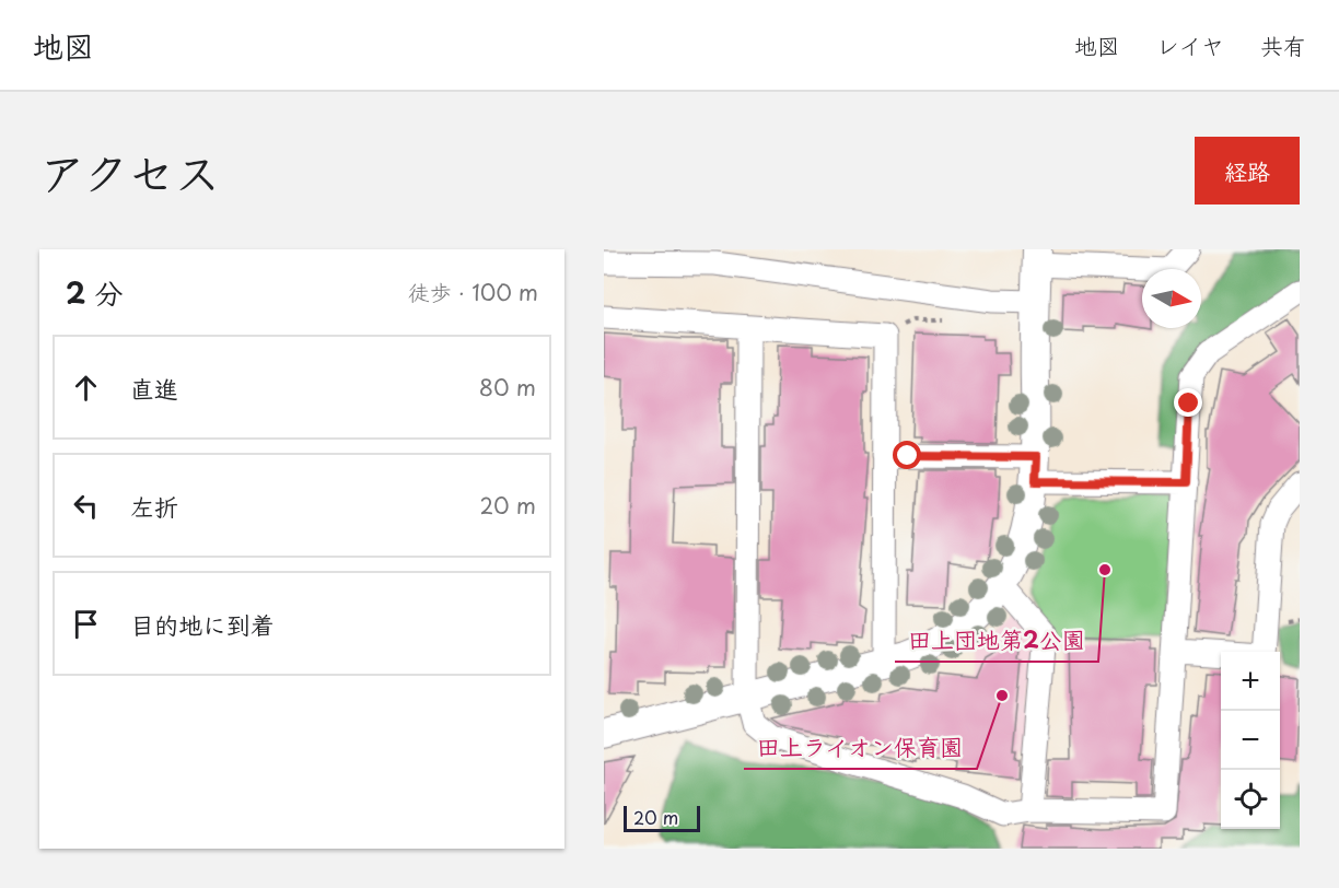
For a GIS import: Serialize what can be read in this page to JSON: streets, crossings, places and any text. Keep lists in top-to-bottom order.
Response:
{
  "places": ["田上団地第2公園", "田上ライオン保育園"],
  "scale_bar": "20 m",
  "north": "right",
  "page": {
    "header": "地図",
    "nav": ["地図", "レイヤ", "共有"],
    "title": "アクセス",
    "buttons": "経路",
    "heading": ["2 分", "徒歩 · 100 m"],
    "list": [
      ["直進", "80 m"],
      ["左折", "20 m"],
      "目的地に到着"
    ],
    "map_buttons": ["+", "−"],
    "scale": "20 m"
  }
}
